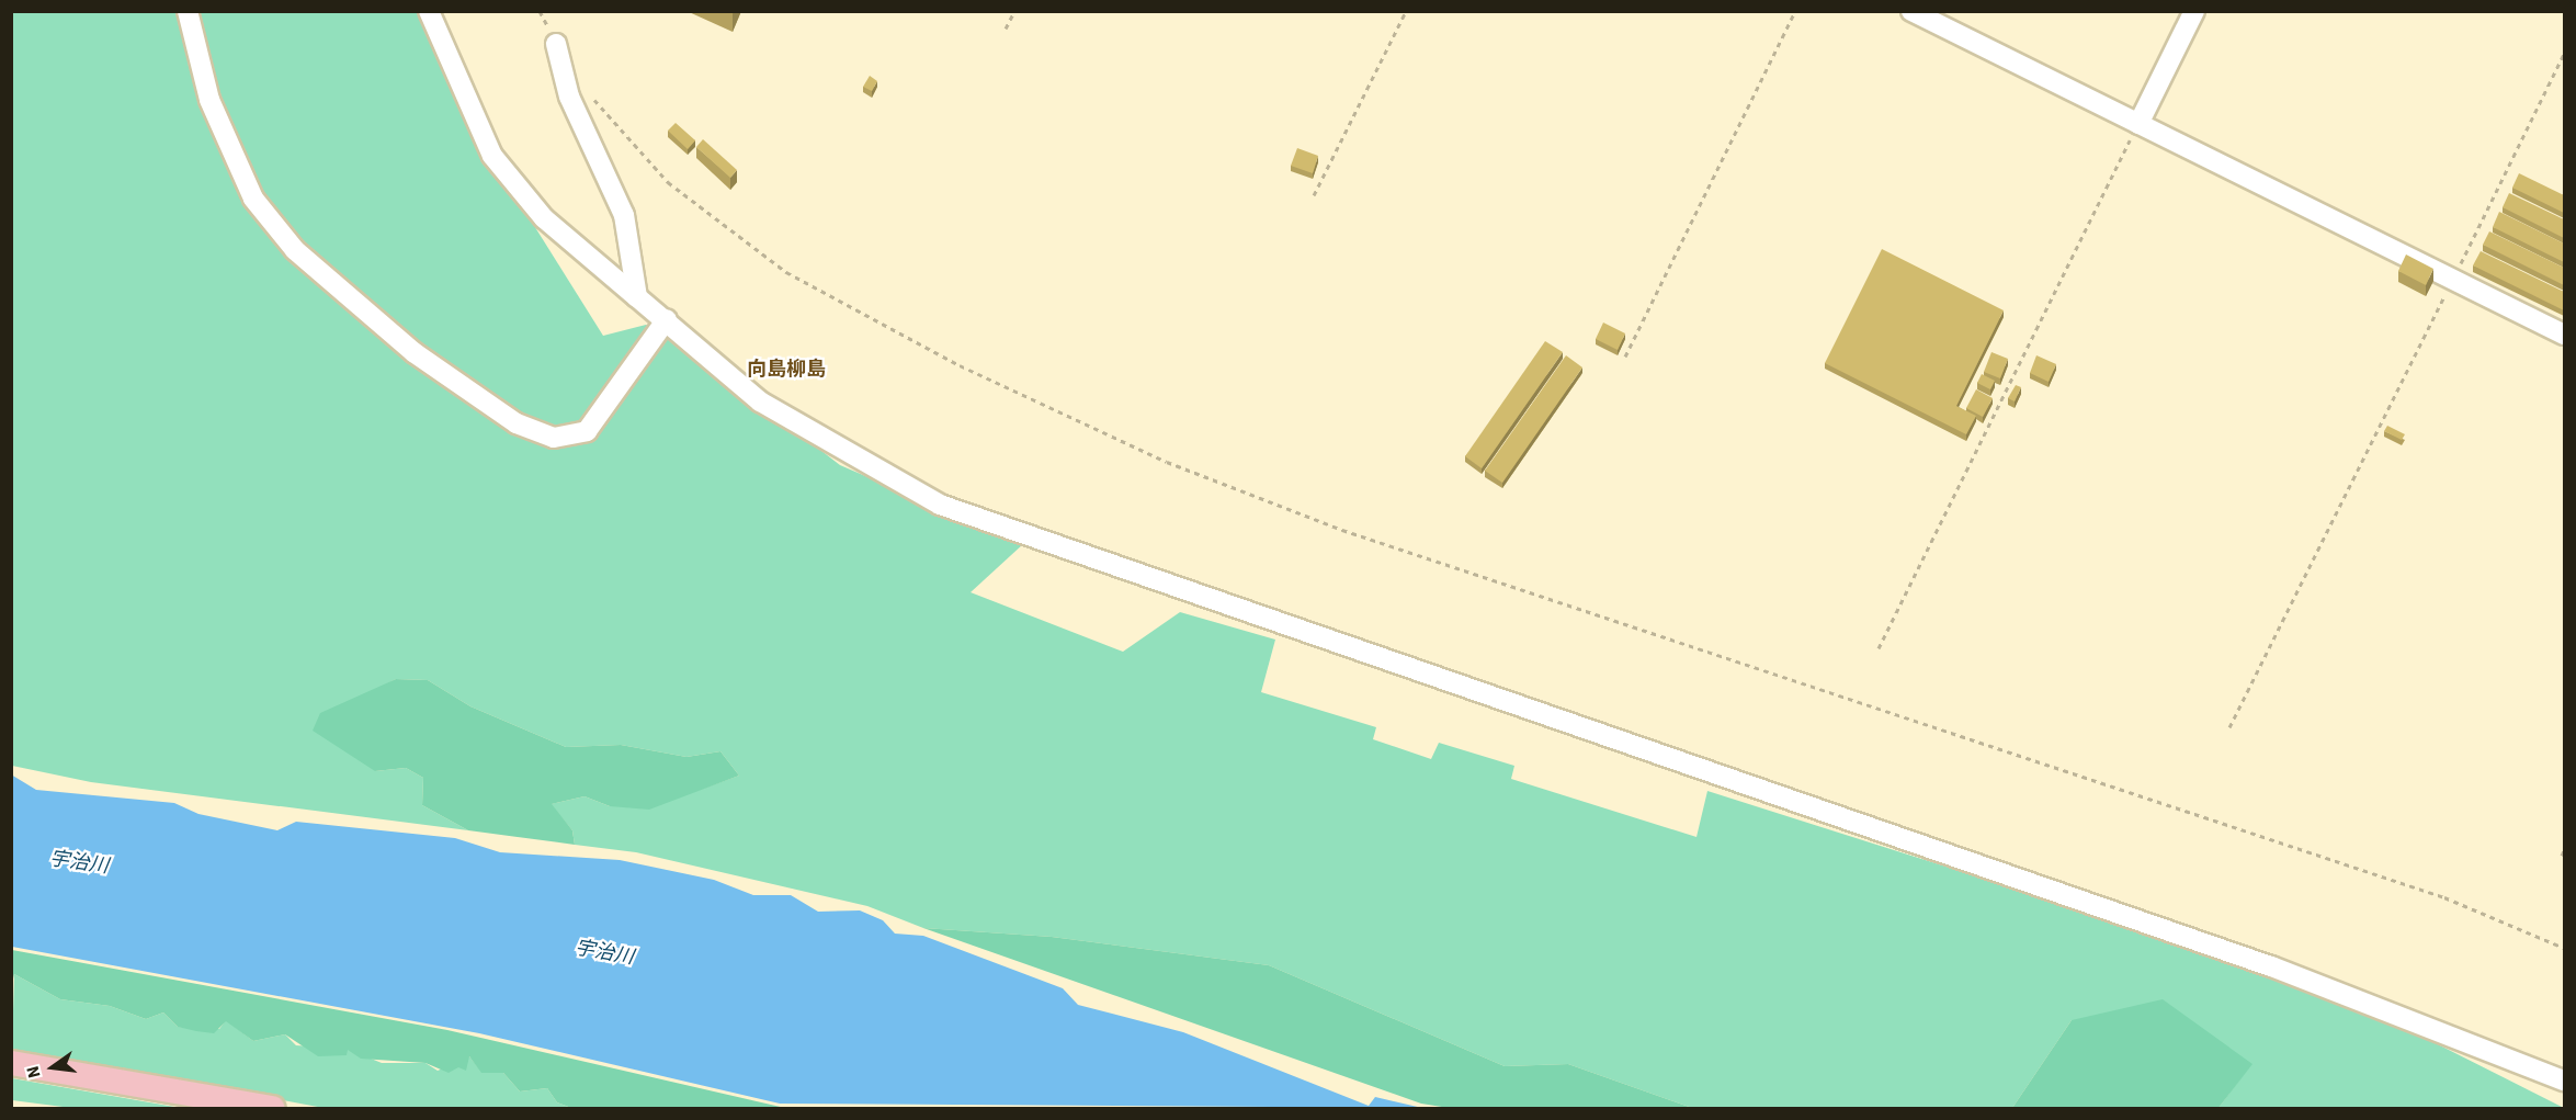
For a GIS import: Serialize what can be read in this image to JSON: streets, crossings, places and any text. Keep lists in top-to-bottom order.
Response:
{
  "districts": ["向島柳島"],
  "water": ["宇治川"],
  "north": "left"
}
